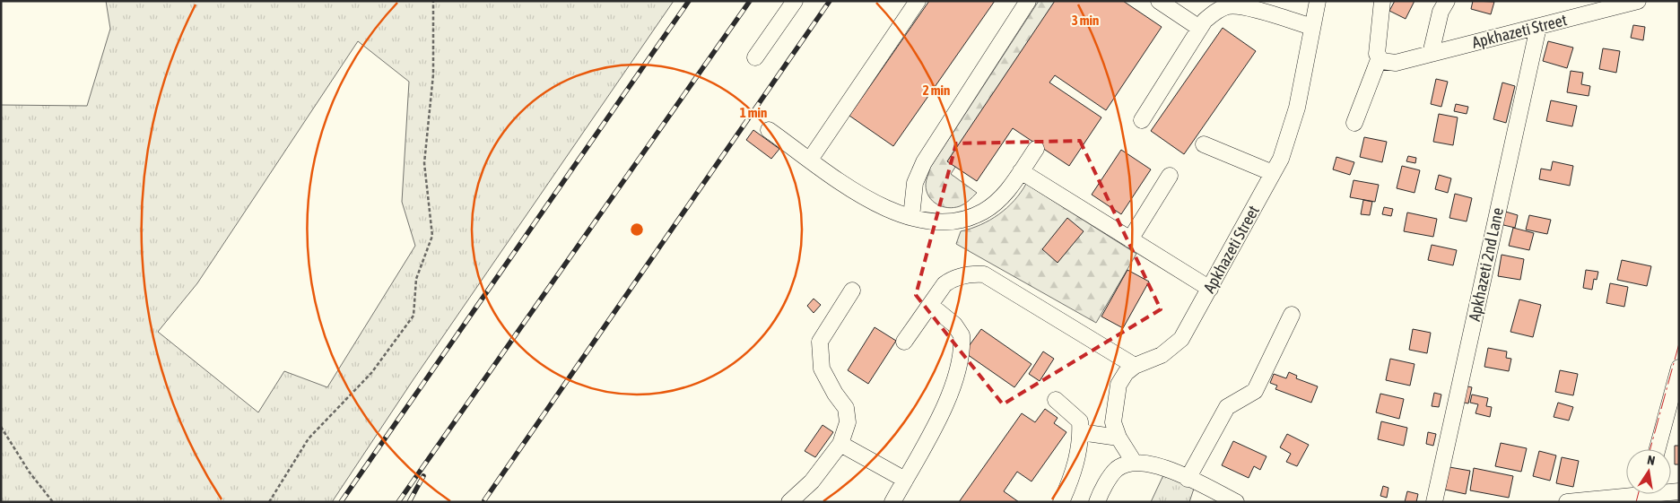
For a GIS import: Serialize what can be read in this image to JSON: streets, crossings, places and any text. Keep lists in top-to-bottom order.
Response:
{
  "streets": {
    "street": ["Apkhazeti Street", "Apkhazeti 2nd Lane"]
  },
  "crossings": [
    ["Apkhazeti Street", "Apkhazeti 2nd Lane"]
  ],
  "north": "top",
  "rings": ["3 min", "2 min", "1 min"]
}
